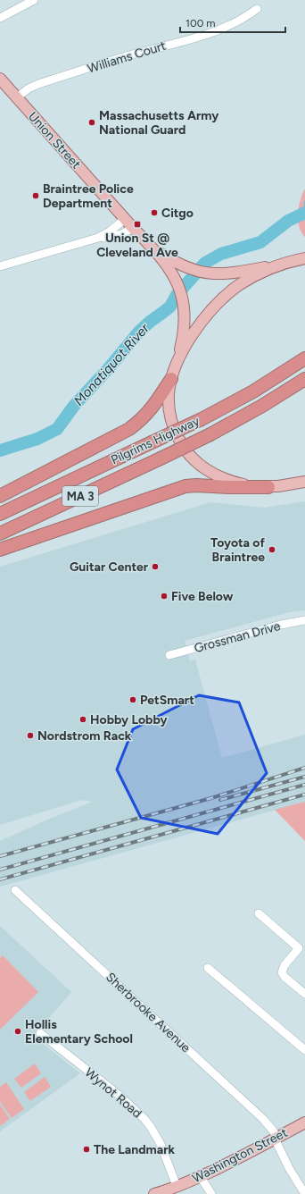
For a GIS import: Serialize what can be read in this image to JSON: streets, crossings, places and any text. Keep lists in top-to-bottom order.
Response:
{
  "streets": {
    "highway": ["Pilgrims Highway", "MA 3"],
    "main road": ["Union Street", "Washington Street"],
    "street": [
      "Williams Court",
      "Grossman Drive",
      "Sherbrooke Avenue",
      "Wynot Road"
    ]
  },
  "crossings": [
    ["Williams Court", "Union Street"],
    ["Sherbrooke Avenue", "Washington Street"],
    ["Wynot Road", "Washington Street"]
  ],
  "water": ["Monatiquot River"],
  "places": {
    "other": [
      "Massachusetts Army National Guard",
      "Braintree Police Department",
      "Citgo",
      "Toyota of Braintree",
      "Guitar Center",
      "Five Below",
      "PetSmart",
      "Hobby Lobby",
      "Nordstrom Rack",
      "Hollis Elementary School",
      "The Landmark"
    ],
    "transit": ["Union St @ Cleveland Ave"]
  },
  "scale_bar": "100 m"
}
